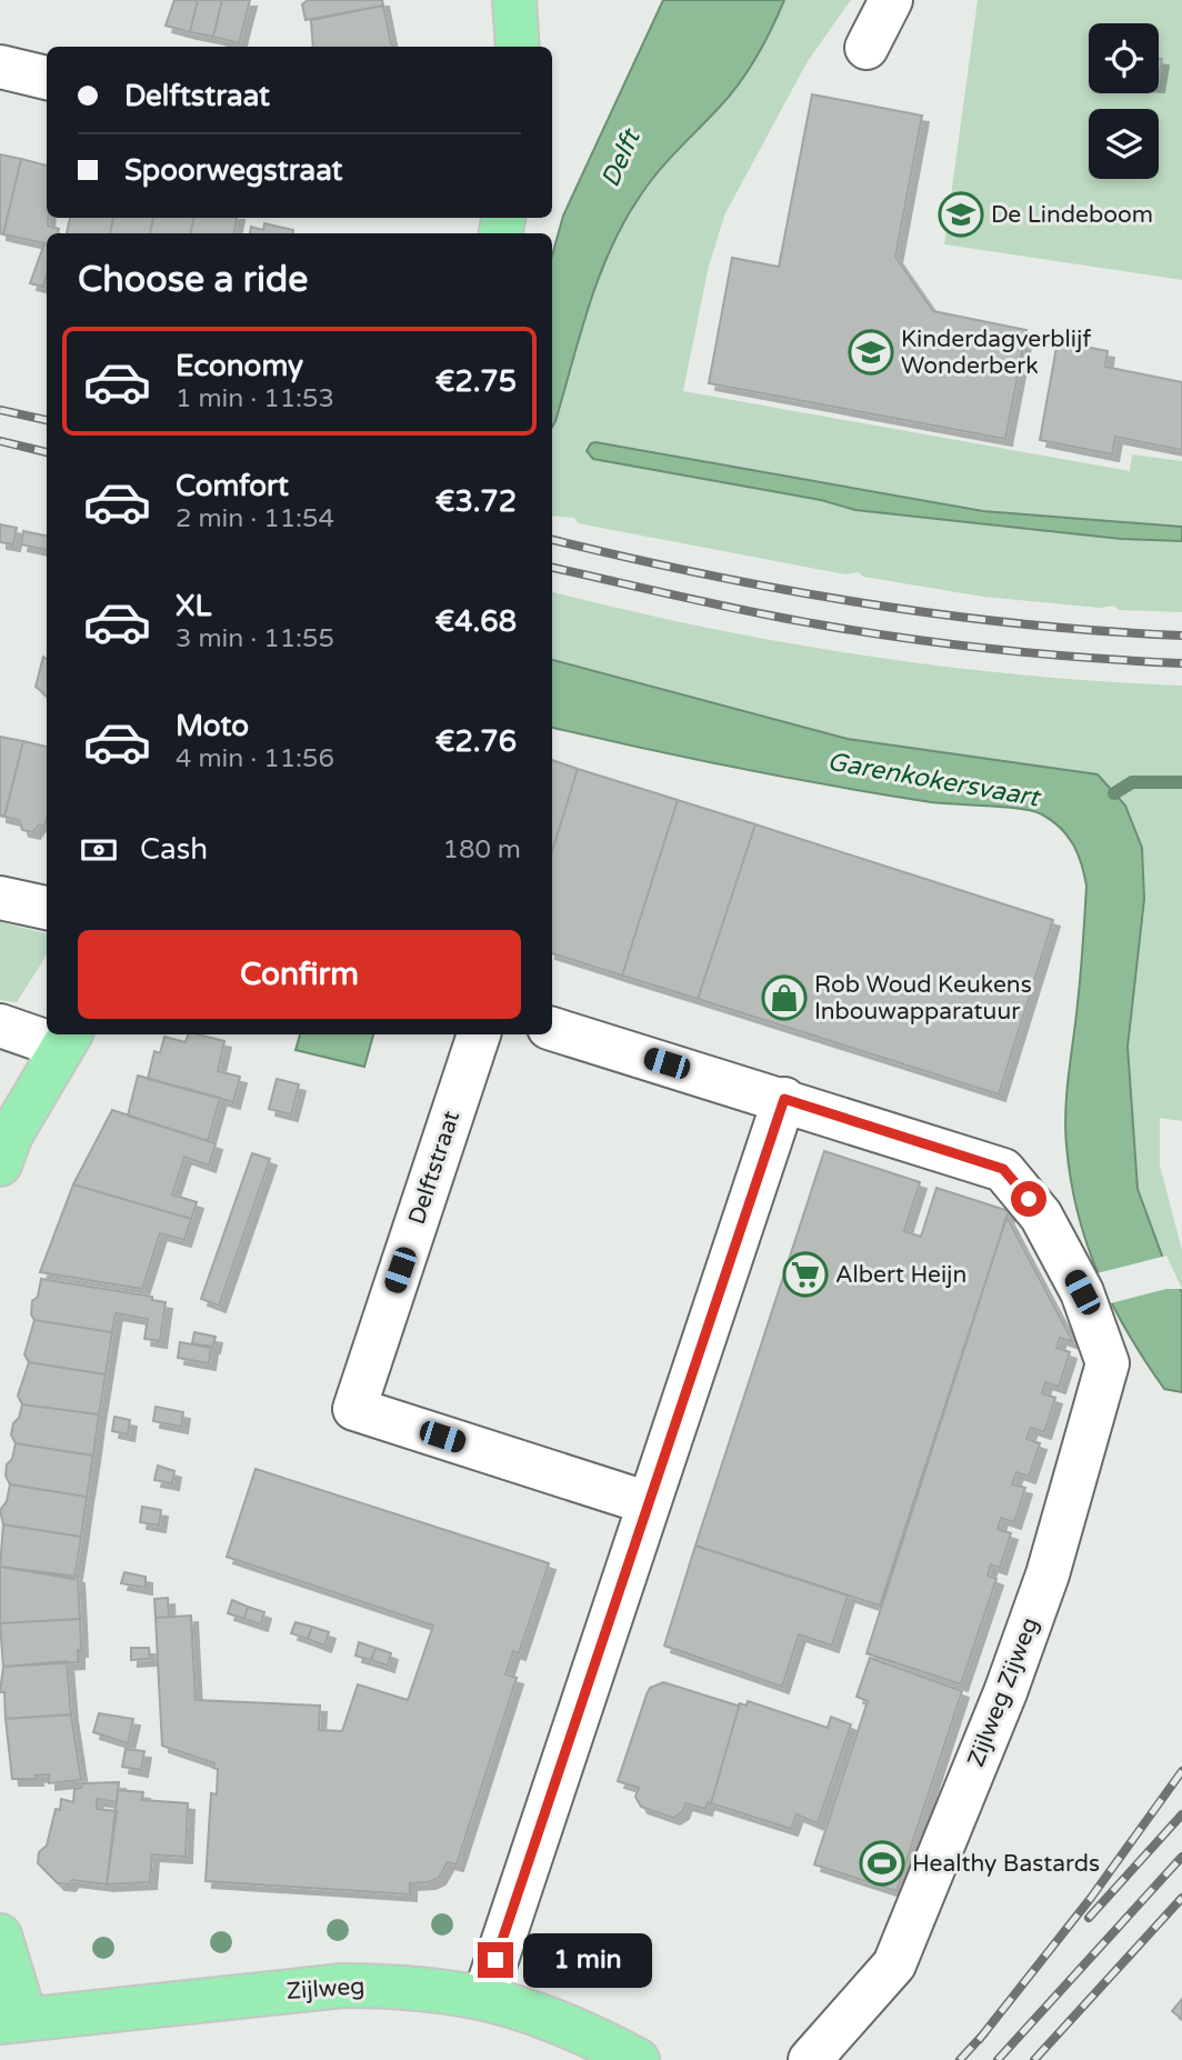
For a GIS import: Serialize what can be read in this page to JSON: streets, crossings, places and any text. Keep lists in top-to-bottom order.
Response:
{
  "streets": {
    "main road": ["Zijlweg"],
    "street": ["Delftstraat", "Zijlweg Zijweg"]
  },
  "water": ["Delft", "Garenkokersvaart"],
  "places": {
    "school or university": ["De Lindeboom", "Kinderdagverblijf Wonderberk"],
    "shop": ["Rob Woud Keukens Inbouwapparatuur"],
    "supermarket": ["Albert Heijn"],
    "sports": ["Healthy Bastards"]
  },
  "page": {
    "banner": ["Delftstraat", "Spoorwegstraat"],
    "heading": "Choose a ride",
    "list": [
      {
        "name": "Economy",
        "note": "1 min · 11:53",
        "value": "€2.75"
      },
      {
        "name": "Comfort",
        "note": "2 min · 11:54",
        "value": "€3.72"
      },
      {
        "name": "XL",
        "note": "3 min · 11:55",
        "value": "€4.68"
      },
      {
        "name": "Moto",
        "note": "4 min · 11:56",
        "value": "€2.76"
      }
    ],
    "pay": ["Cash", "180 m"],
    "buttons": "Confirm",
    "bubble": "1 min"
  }
}
